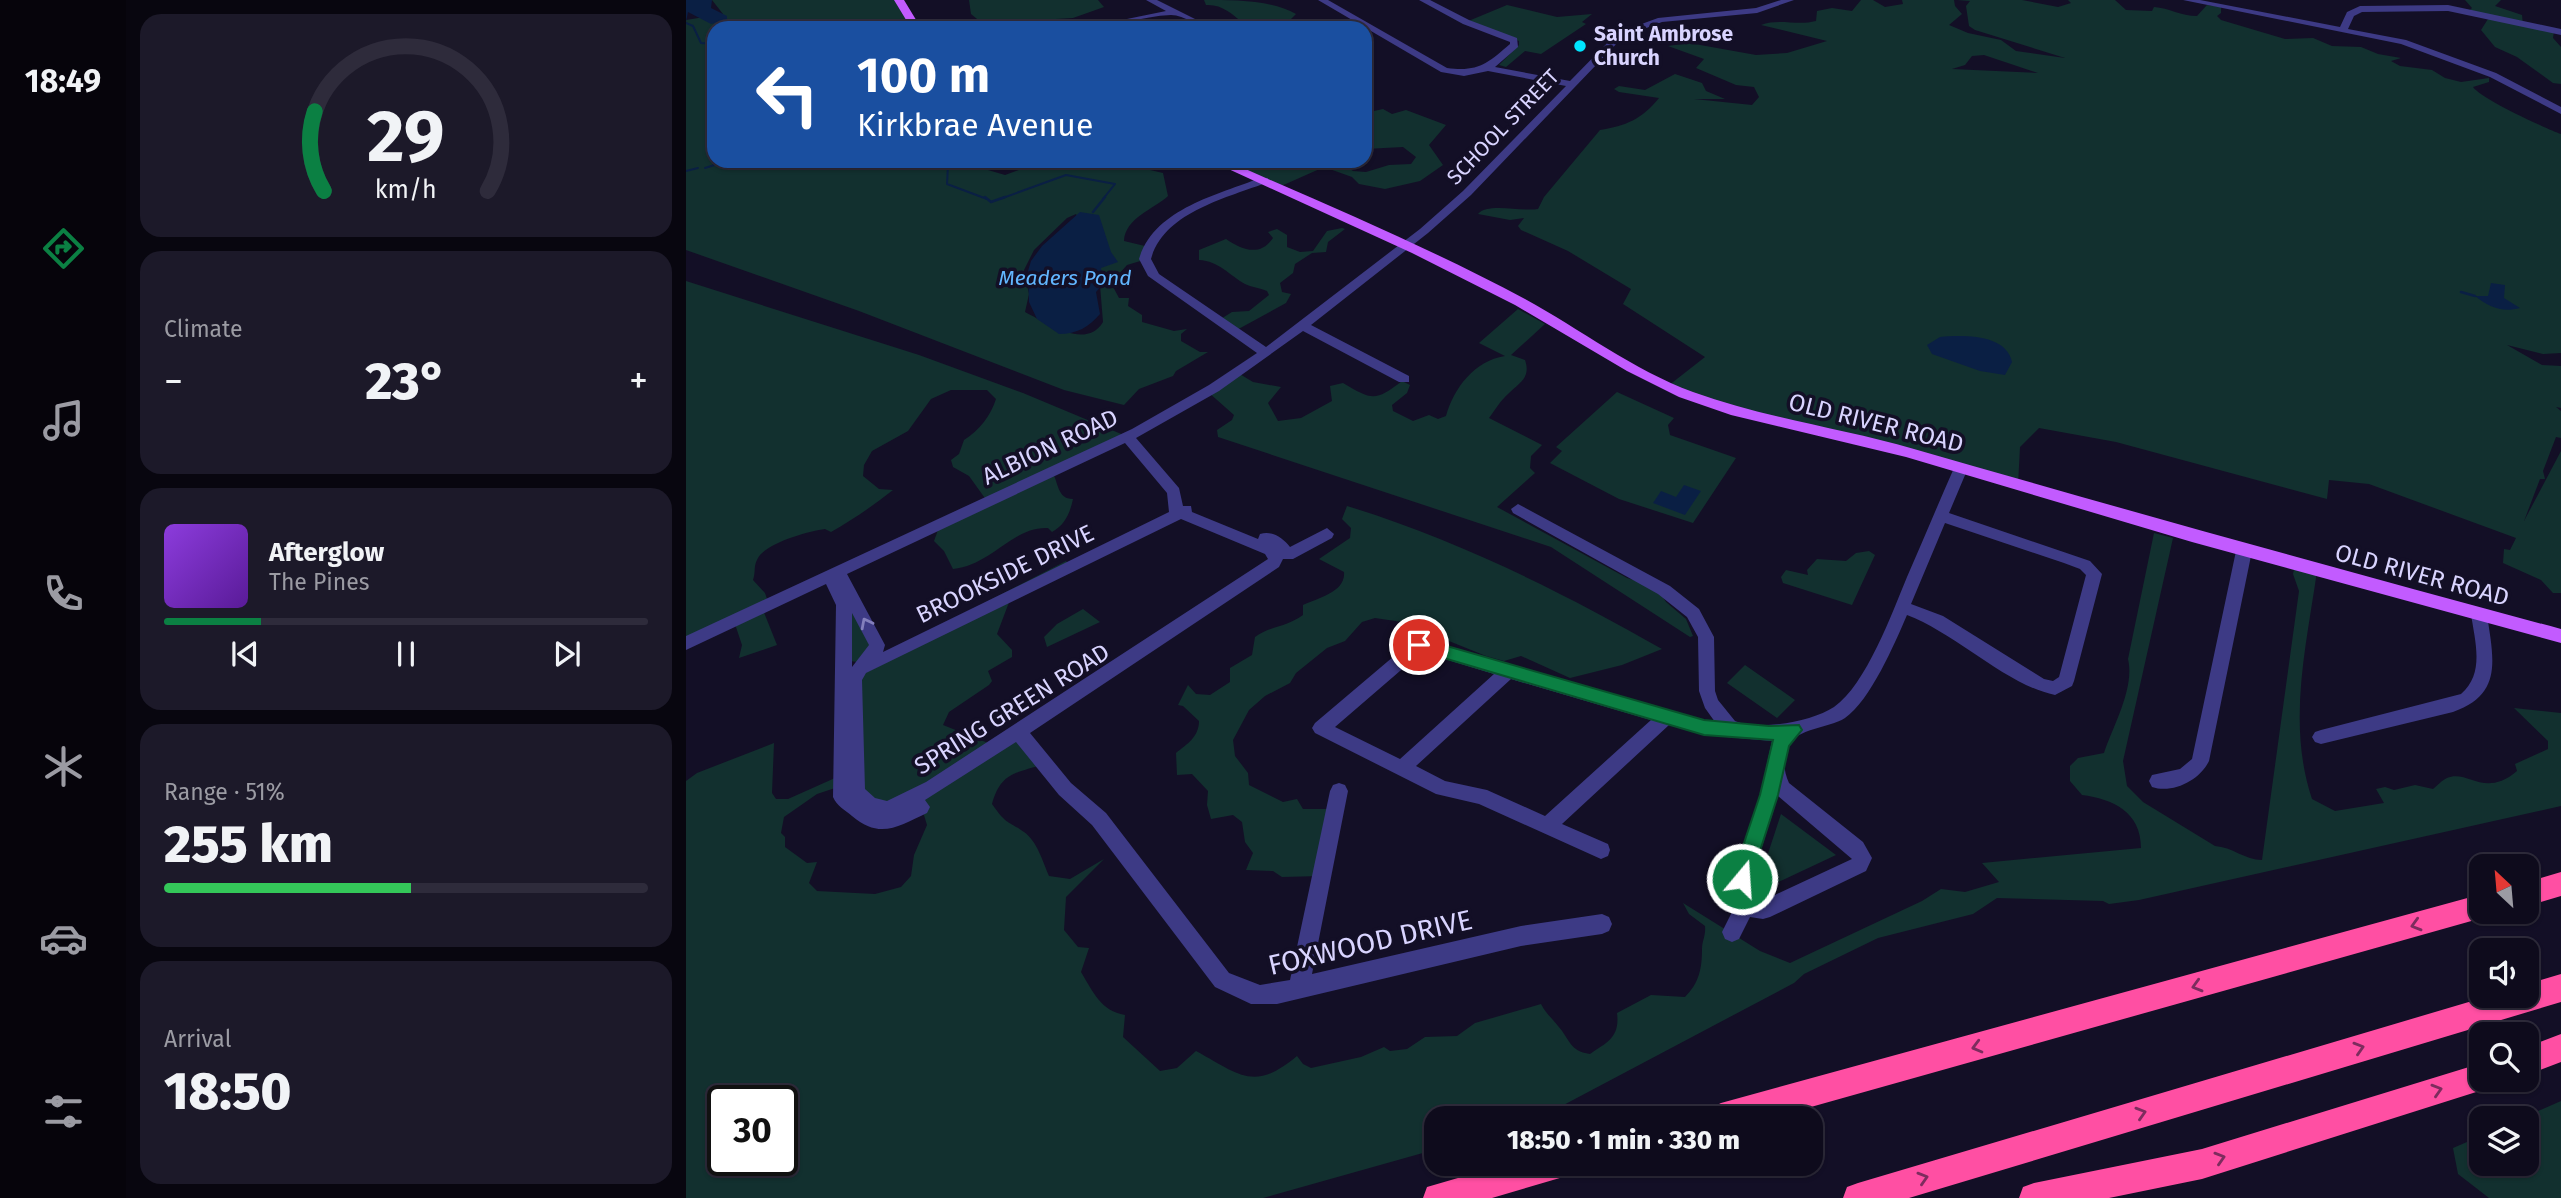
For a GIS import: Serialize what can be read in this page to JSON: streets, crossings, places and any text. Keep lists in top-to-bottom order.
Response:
{
  "streets": {
    "main road": ["OLD RIVER ROAD"],
    "street": [
      "SCHOOL STREET",
      "ALBION ROAD",
      "BROOKSIDE DRIVE",
      "SPRING GREEN ROAD",
      "FOXWOOD DRIVE"
    ]
  },
  "crossings": [
    ["SCHOOL STREET", "OLD RIVER ROAD"],
    ["SCHOOL STREET", "ALBION ROAD"],
    ["OLD RIVER ROAD", "ALBION ROAD"],
    ["BROOKSIDE DRIVE", "SPRING GREEN ROAD"],
    ["SPRING GREEN ROAD", "FOXWOOD DRIVE"]
  ],
  "water": ["Meaders Pond"],
  "places": ["Saint Ambrose Church"],
  "north": "top left",
  "page": {
    "tabs": "18:49",
    "turn": ["100 m", "Kirkbrae Avenue"],
    "tile": [
      "Climate",
      ["Range · 51%", "255 km"],
      ["Arrival", "18:50"]
    ],
    "heat": ["−", "23°", "+"],
    "song": ["Afterglow", "The Pines"],
    "limit": "30",
    "trip": "18:50 · 1 min · 330 m",
    "gauge": ["29", "km/h"]
  }
}
